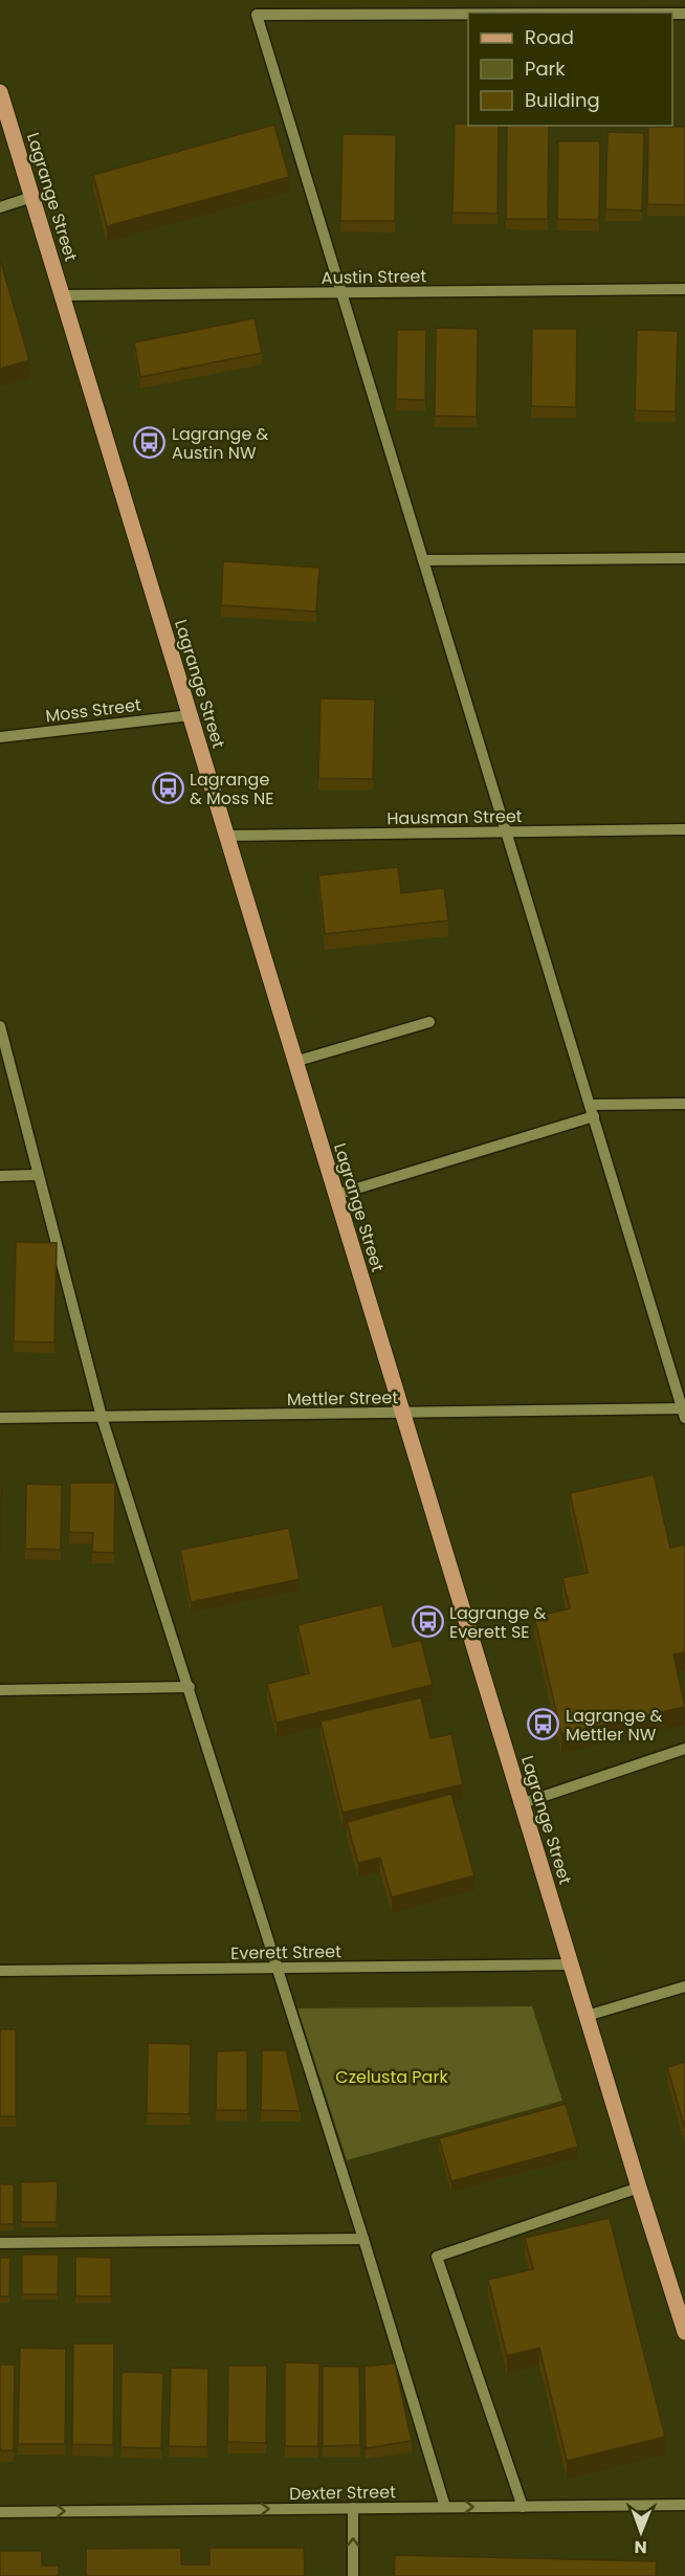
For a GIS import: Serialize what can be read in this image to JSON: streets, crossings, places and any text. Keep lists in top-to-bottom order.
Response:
{
  "streets": {
    "main road": ["Lagrange Street"],
    "street": [
      "Austin Street",
      "Moss Street",
      "Hausman Street",
      "Mettler Street",
      "Everett Street",
      "Dexter Street"
    ]
  },
  "crossings": [
    ["Lagrange Street", "Austin Street"],
    ["Lagrange Street", "Moss Street"],
    ["Lagrange Street", "Hausman Street"],
    ["Lagrange Street", "Mettler Street"],
    ["Lagrange Street", "Everett Street"]
  ],
  "one_way": ["Dexter Street"],
  "parks": ["Czelusta Park"],
  "places": {
    "bus stop": [
      "Lagrange & Austin NW",
      "Lagrange & Moss NE",
      "Lagrange & Everett SE",
      "Lagrange & Mettler NW"
    ]
  },
  "legend": ["Road", "Park", "Building"],
  "north": "bottom"
}
